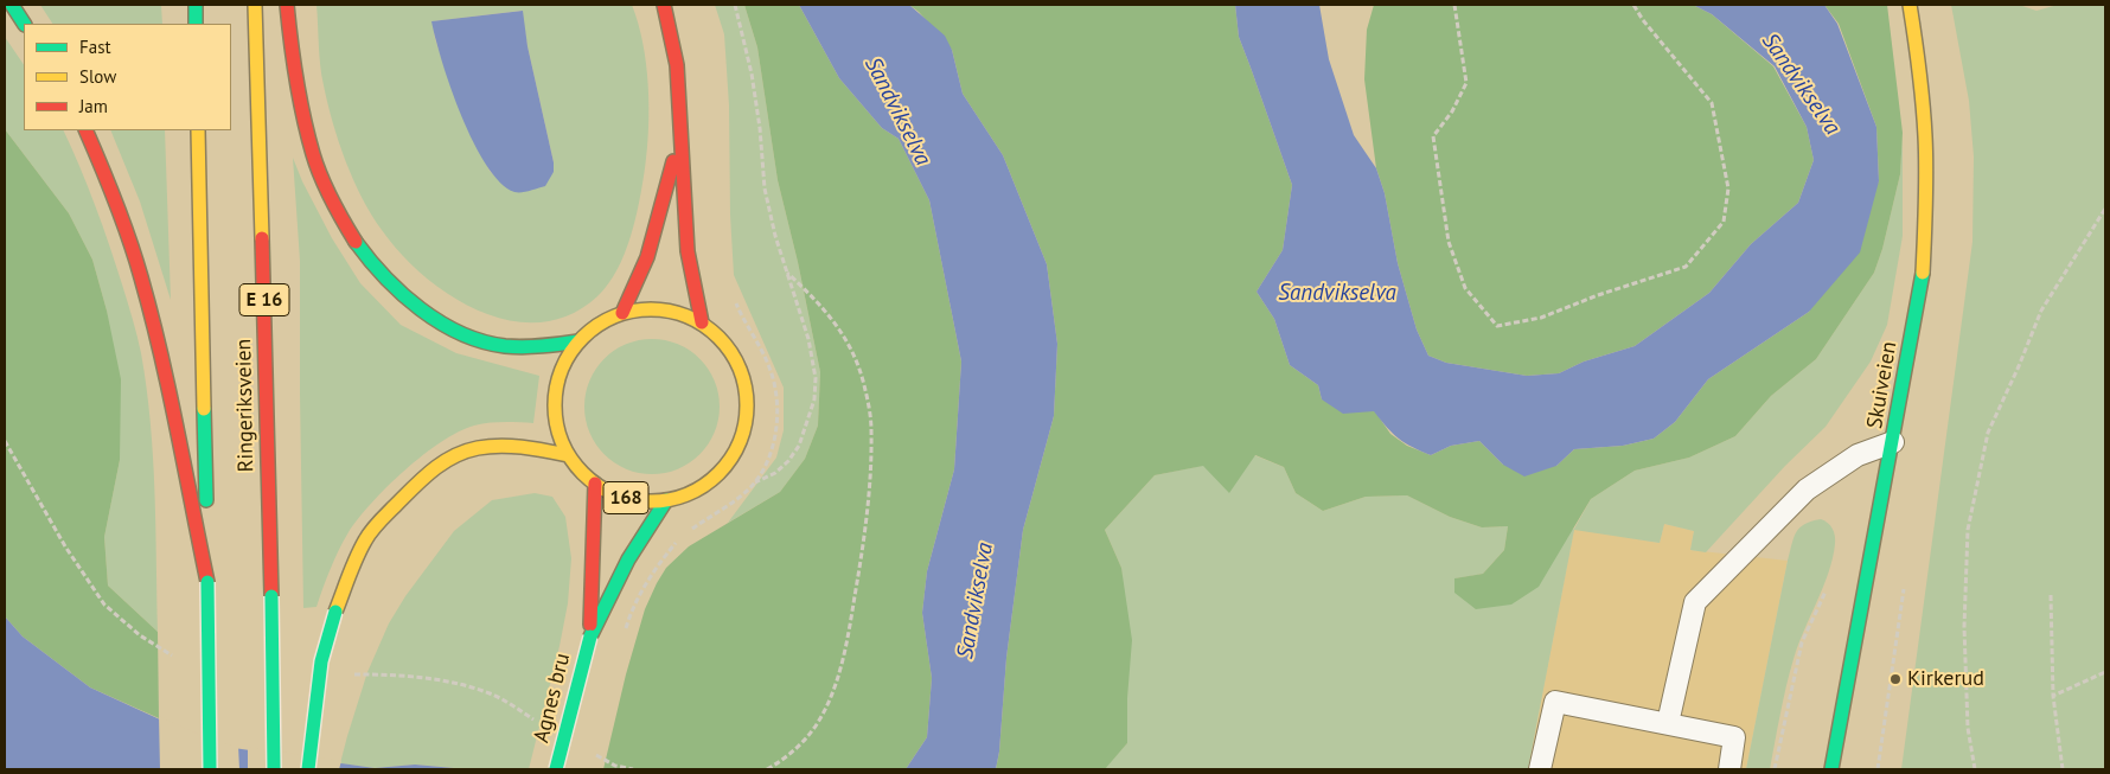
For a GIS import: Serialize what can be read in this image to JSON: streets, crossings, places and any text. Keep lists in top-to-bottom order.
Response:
{
  "streets": {
    "main road": [
      "E 16",
      "Skuiveien",
      "Ringeriksveien",
      "168",
      "Agnes bru"
    ]
  },
  "crossings": [
    ["168", "Agnes bru"]
  ],
  "water": ["Sandvikselva"],
  "places": ["Kirkerud"],
  "legend": ["Fast", "Slow", "Jam"]
}
